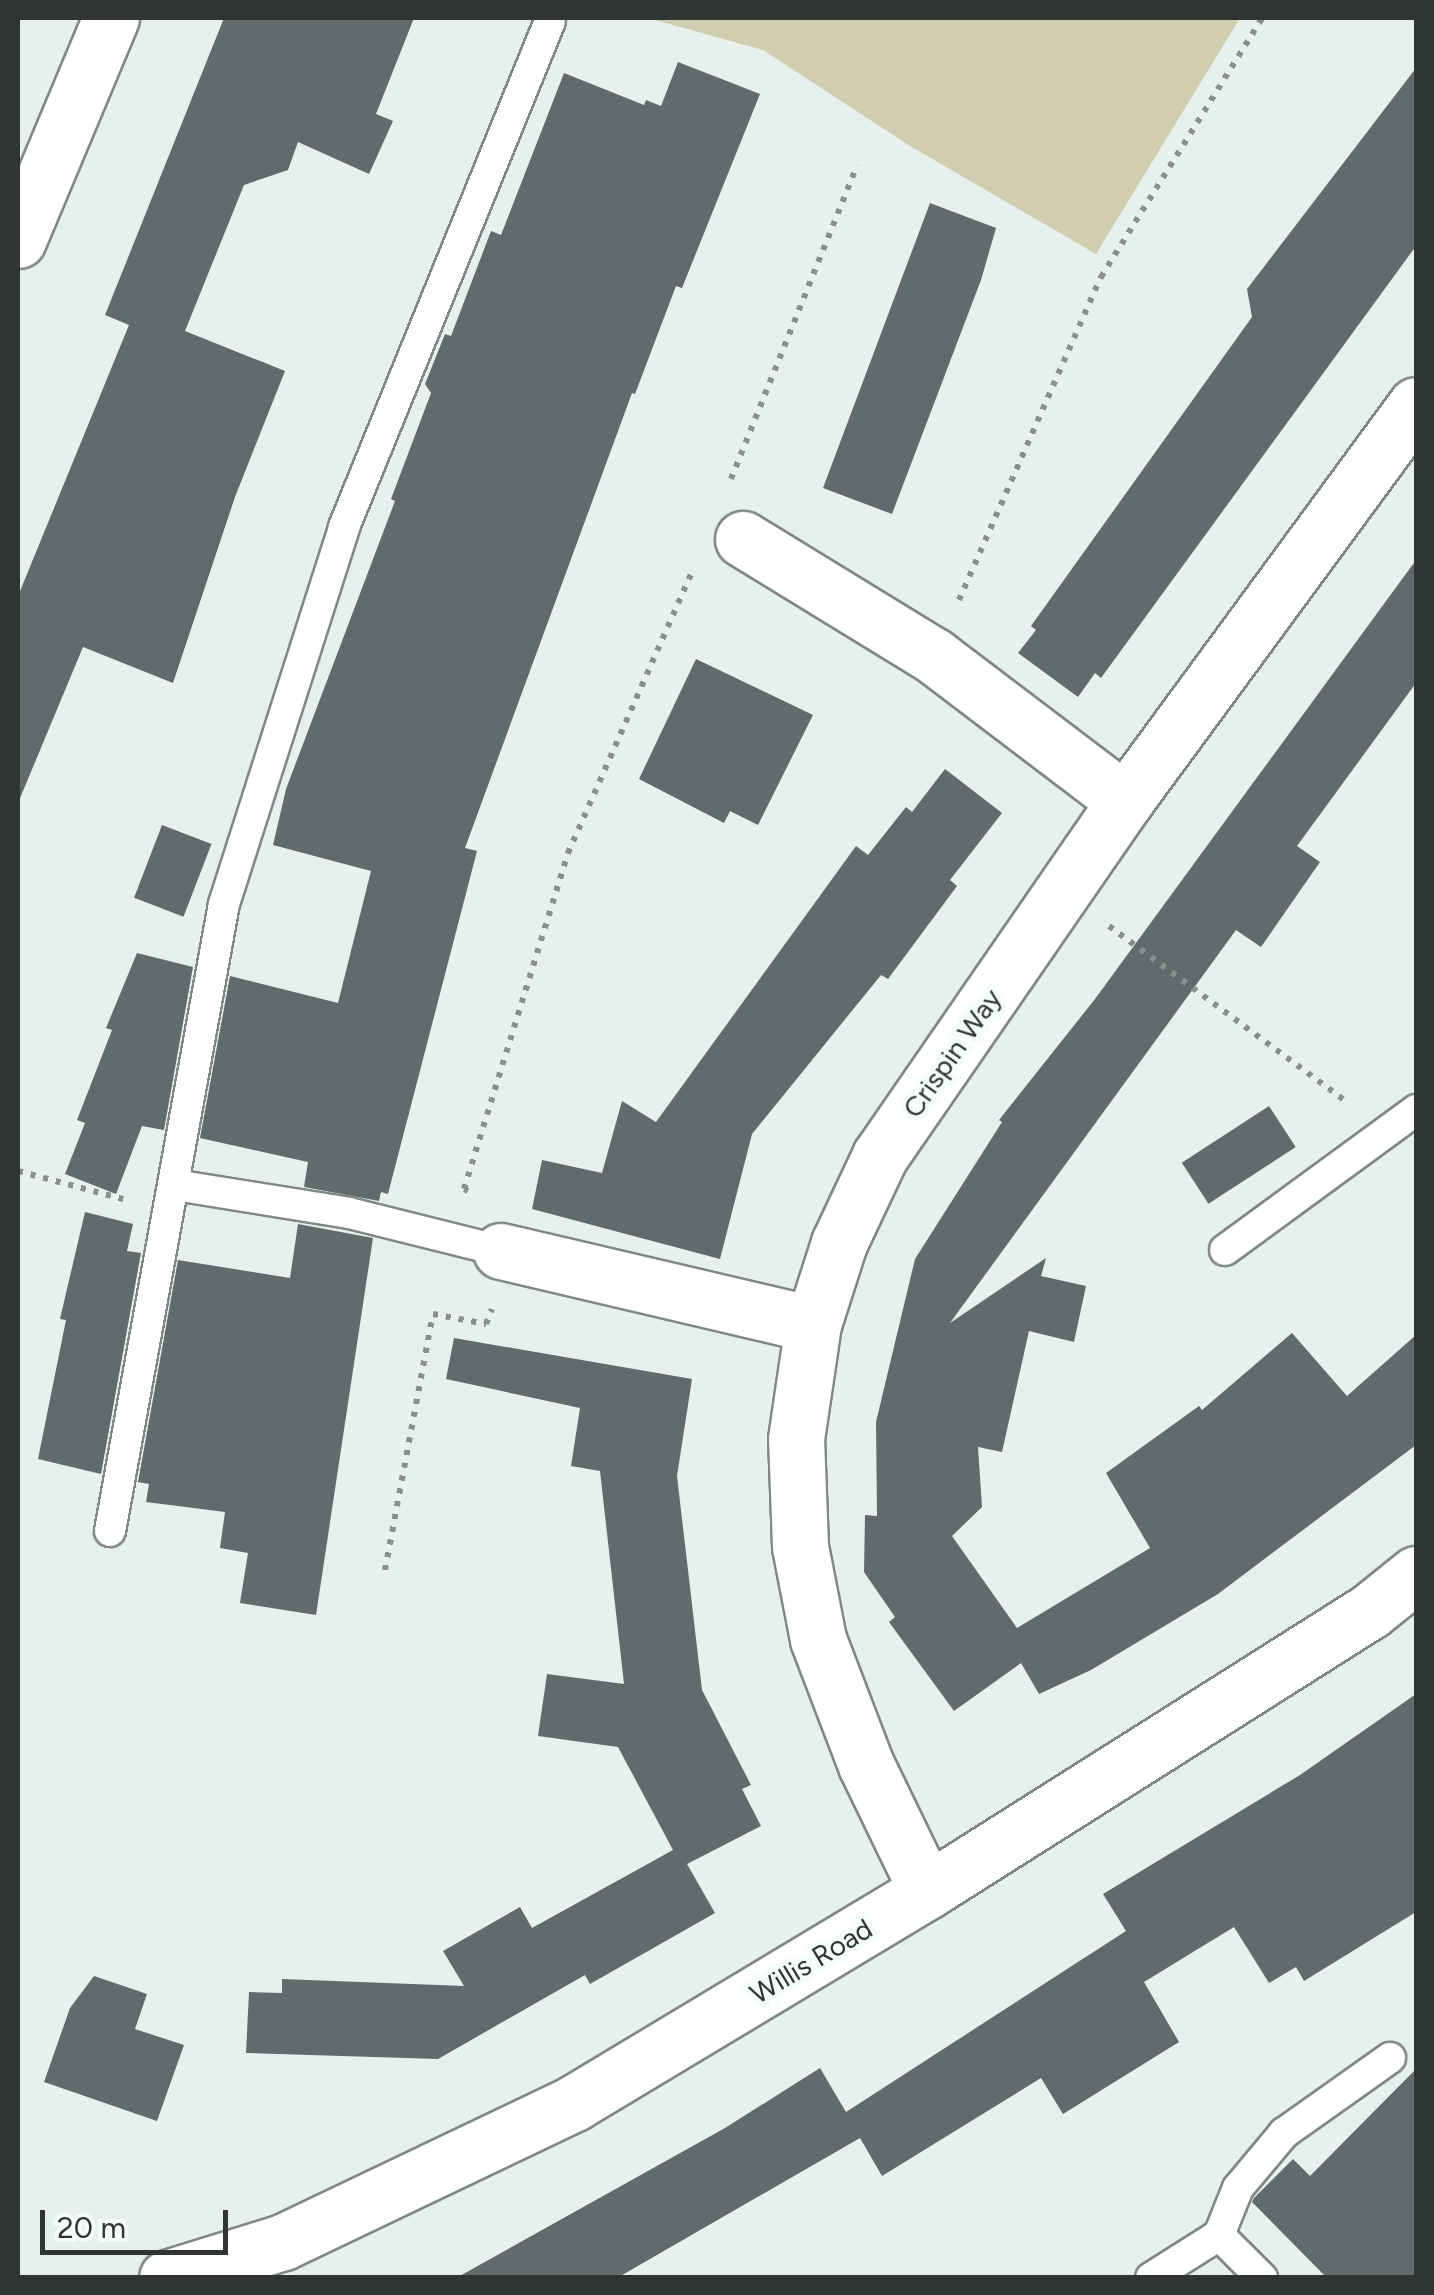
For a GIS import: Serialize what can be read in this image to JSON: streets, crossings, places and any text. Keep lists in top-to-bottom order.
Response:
{
  "streets": {
    "street": ["Crispin Way", "Willis Road"]
  },
  "crossings": [
    ["Crispin Way", "Willis Road"]
  ],
  "scale_bar": "20 m"
}
